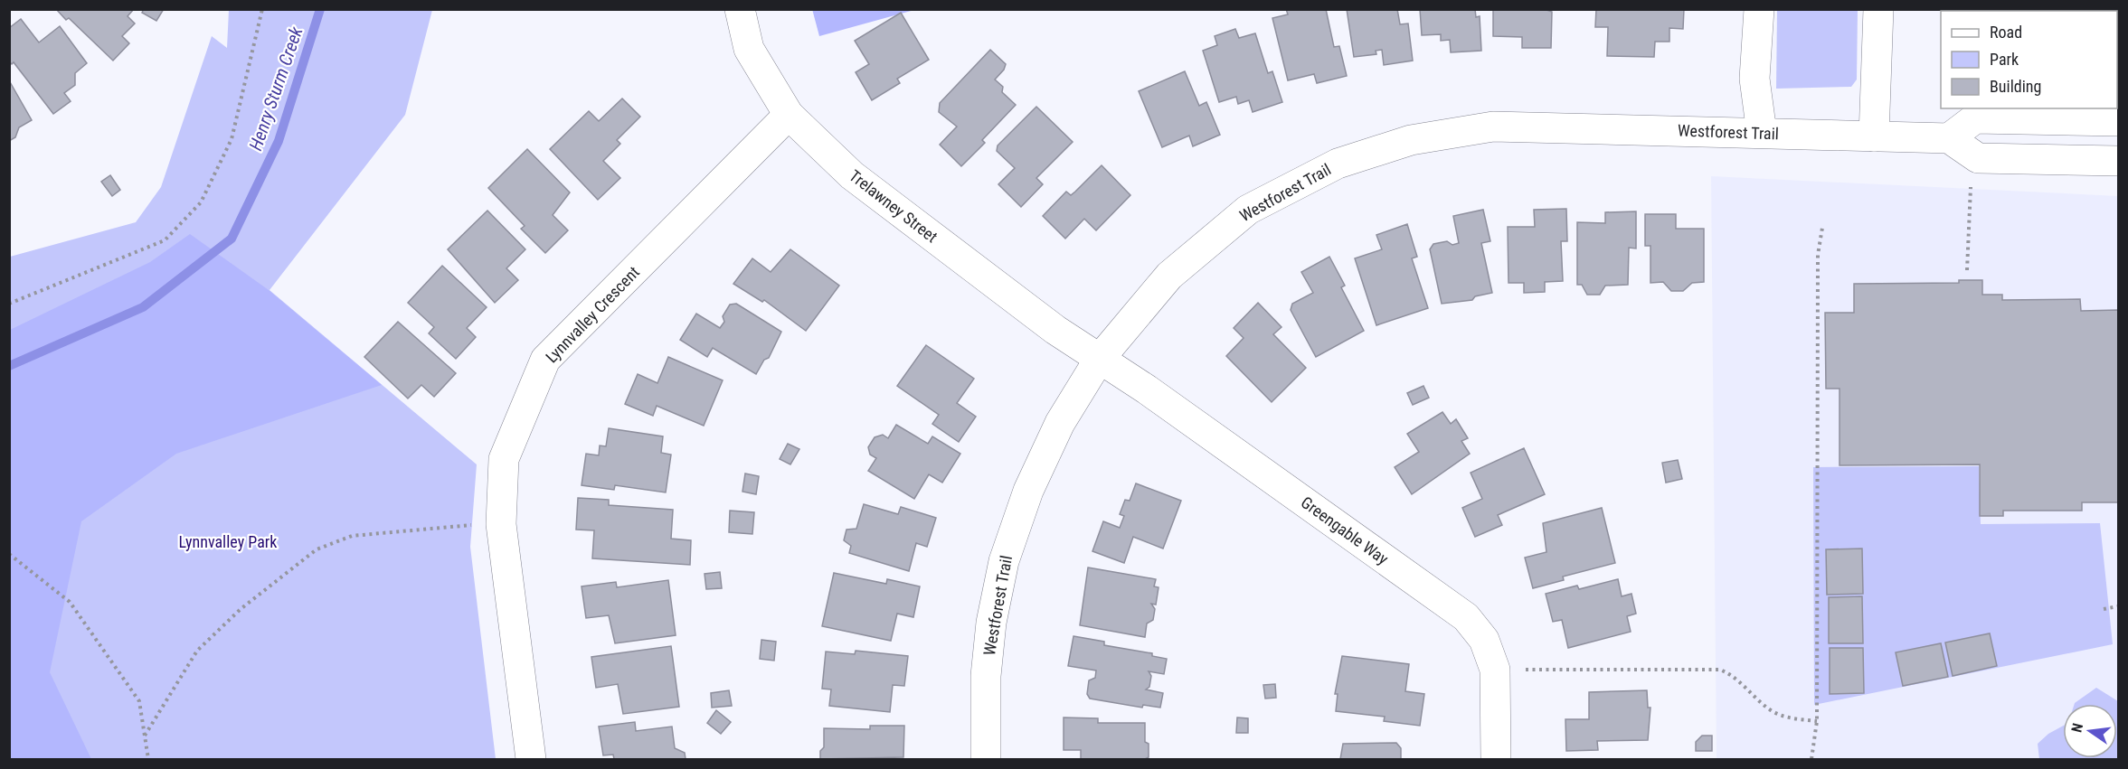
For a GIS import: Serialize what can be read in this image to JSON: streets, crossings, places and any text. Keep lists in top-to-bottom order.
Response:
{
  "streets": {
    "street": [
      "Westforest Trail",
      "Trelawney Street",
      "Lynnvalley Crescent",
      "Greengable Way"
    ]
  },
  "crossings": [
    ["Westforest Trail", "Trelawney Street"],
    ["Westforest Trail", "Greengable Way"],
    ["Trelawney Street", "Lynnvalley Crescent"],
    ["Trelawney Street", "Greengable Way"]
  ],
  "water": ["Henry Sturm Creek"],
  "parks": ["Lynnvalley Park"],
  "legend": ["Road", "Park", "Building"],
  "north": "left"
}
